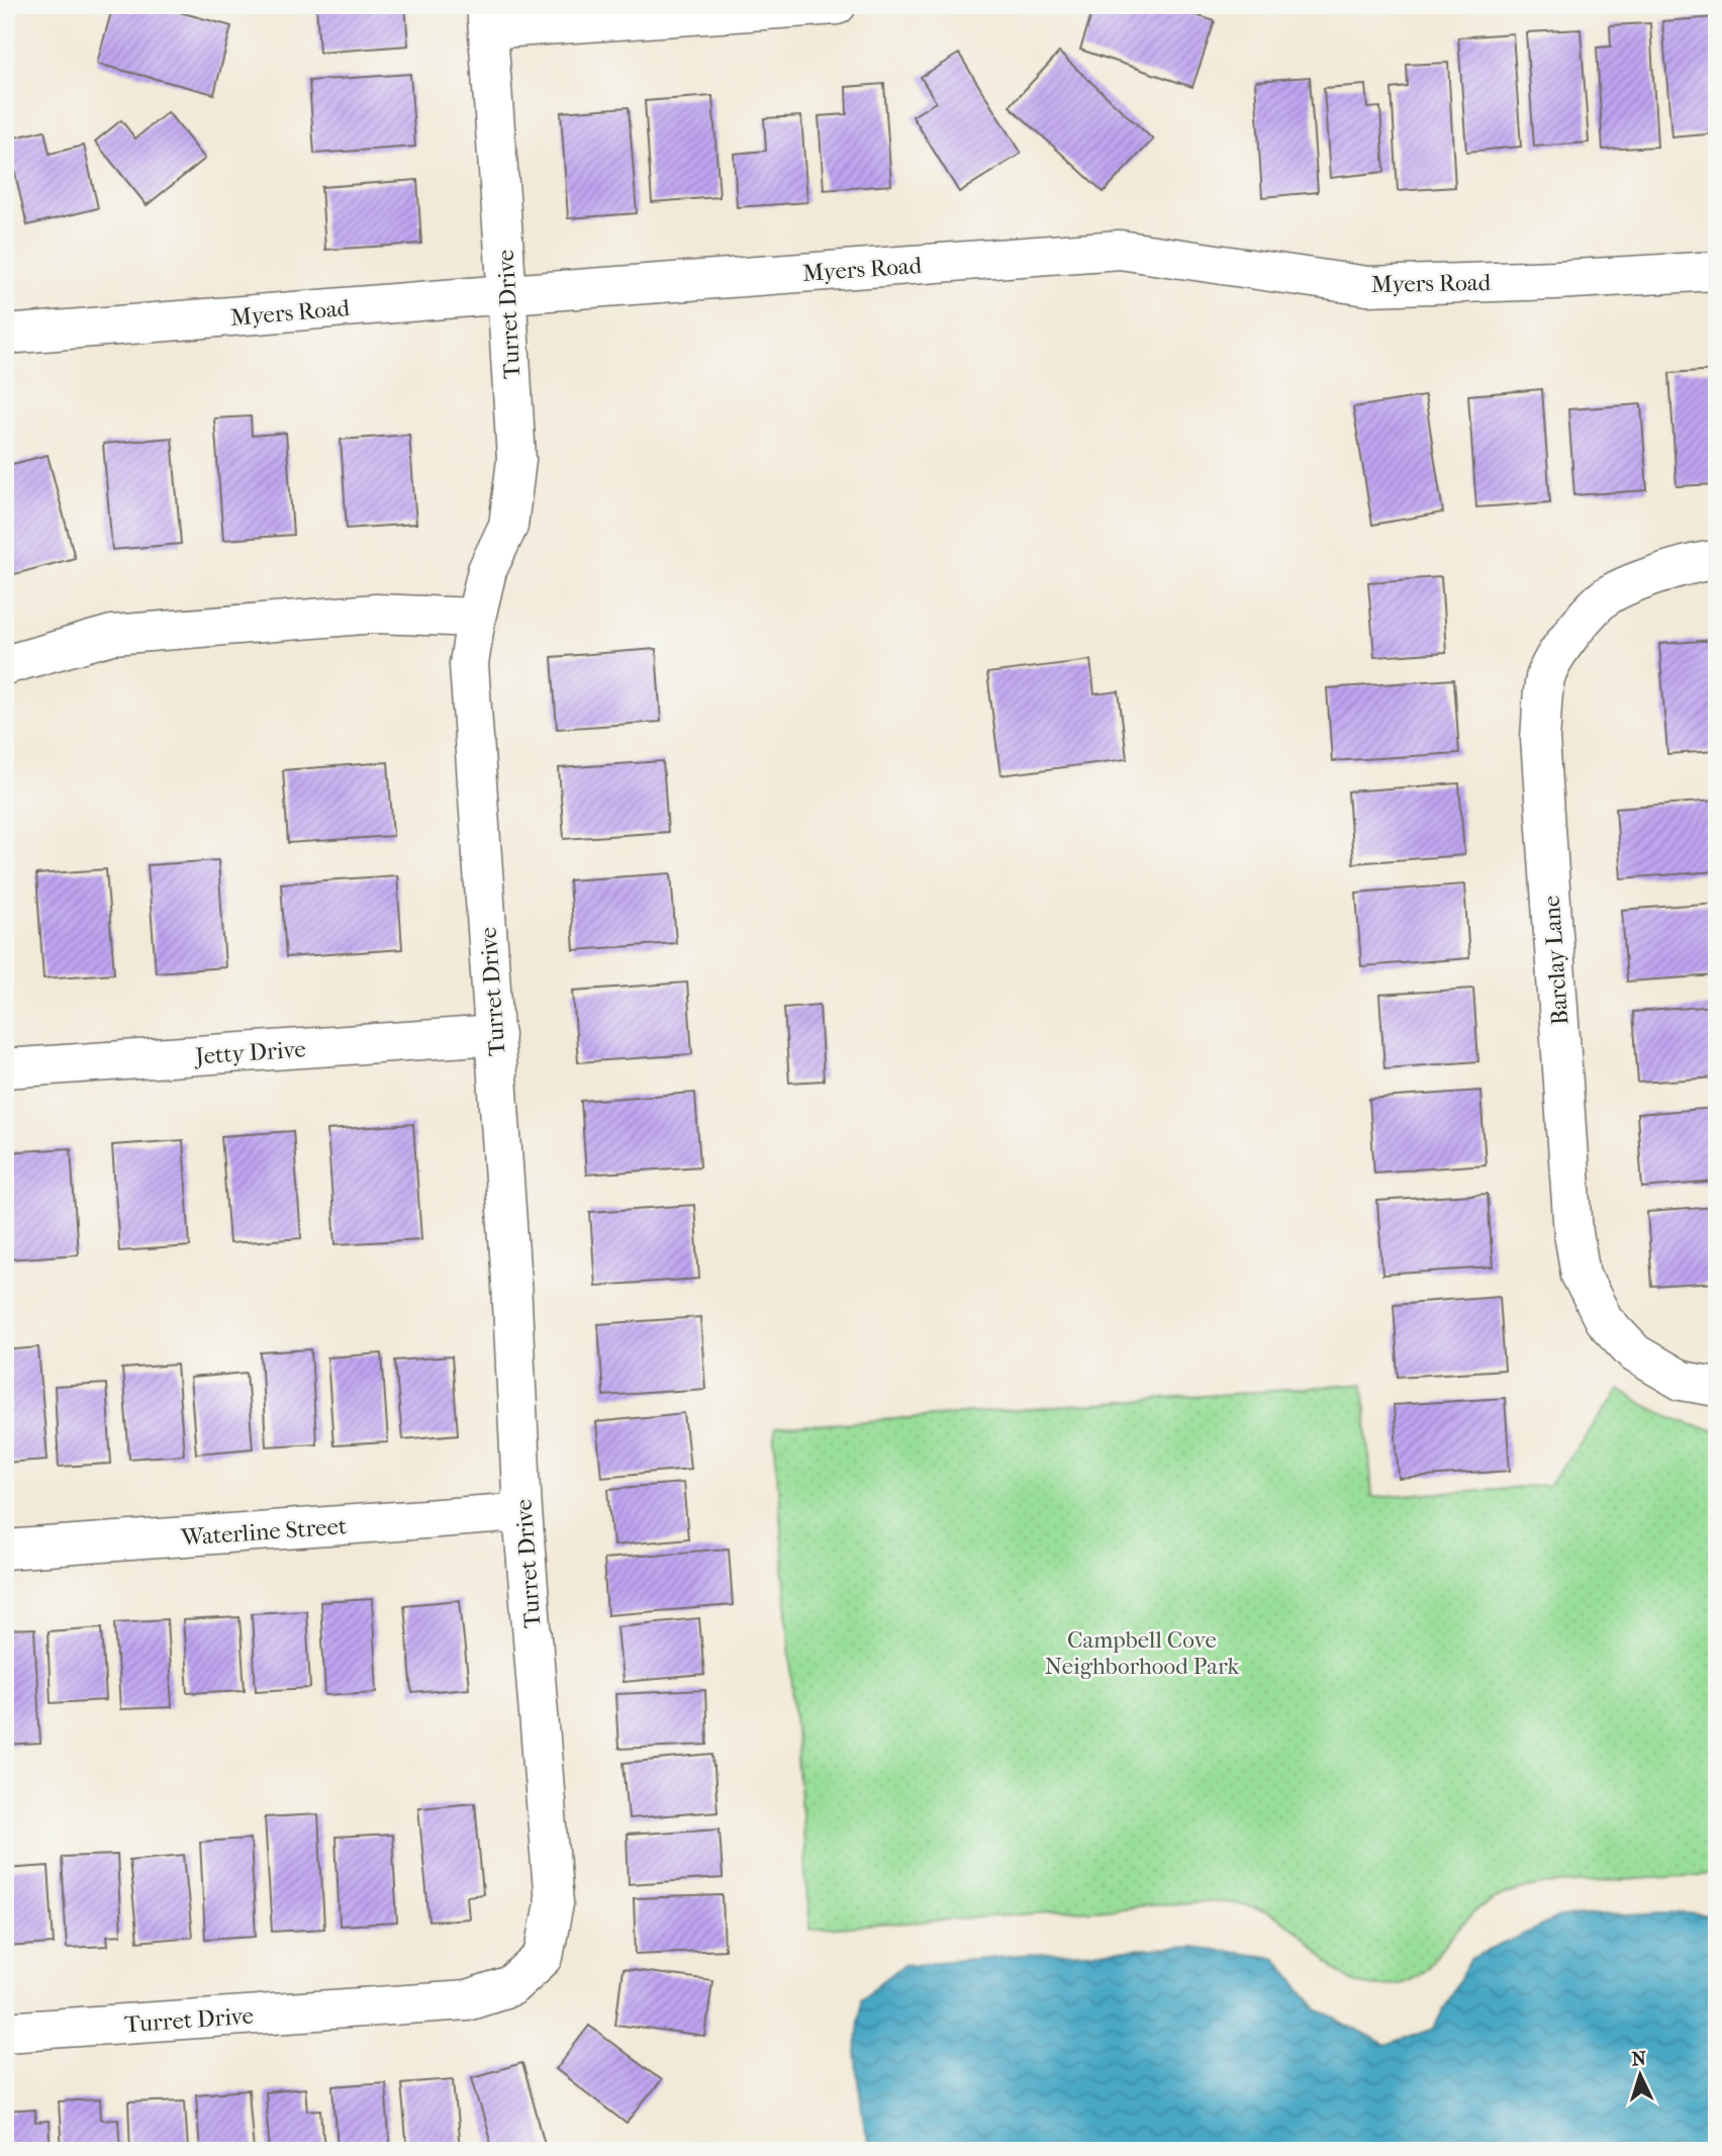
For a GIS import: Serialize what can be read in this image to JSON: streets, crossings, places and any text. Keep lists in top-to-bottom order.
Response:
{
  "streets": {
    "street": [
      "Myers Road",
      "Turret Drive",
      "Barclay Lane",
      "Jetty Drive",
      "Waterline Street"
    ]
  },
  "crossings": [
    ["Myers Road", "Turret Drive"],
    ["Turret Drive", "Jetty Drive"],
    ["Turret Drive", "Waterline Street"]
  ],
  "parks": ["Campbell Cove Neighborhood Park"],
  "north": "top"
}
